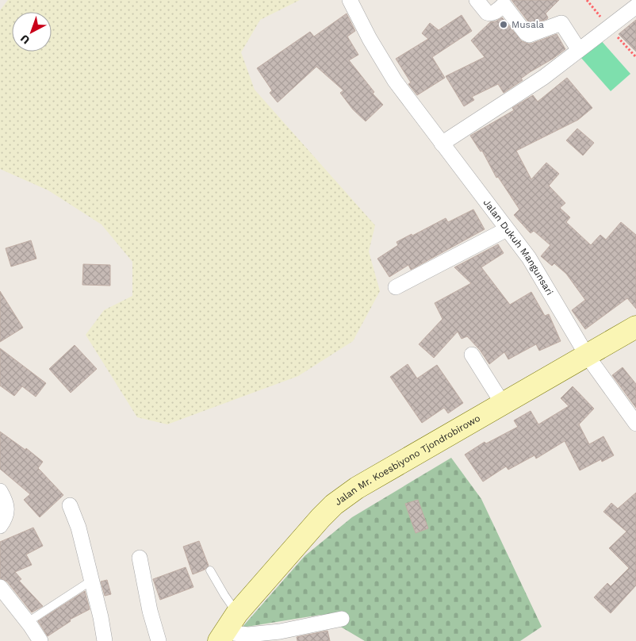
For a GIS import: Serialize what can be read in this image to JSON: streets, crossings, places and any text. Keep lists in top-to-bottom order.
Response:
{
  "streets": {
    "main road": ["Jalan Mr. Koesbiyono Tjondrobirowo"],
    "street": ["Jalan Dukuh Mangunsari"]
  },
  "crossings": [
    ["Jalan Dukuh Mangunsari", "Jalan Mr. Koesbiyono Tjondrobirowo"]
  ],
  "places": ["Musala"],
  "north": "bottom left"
}
